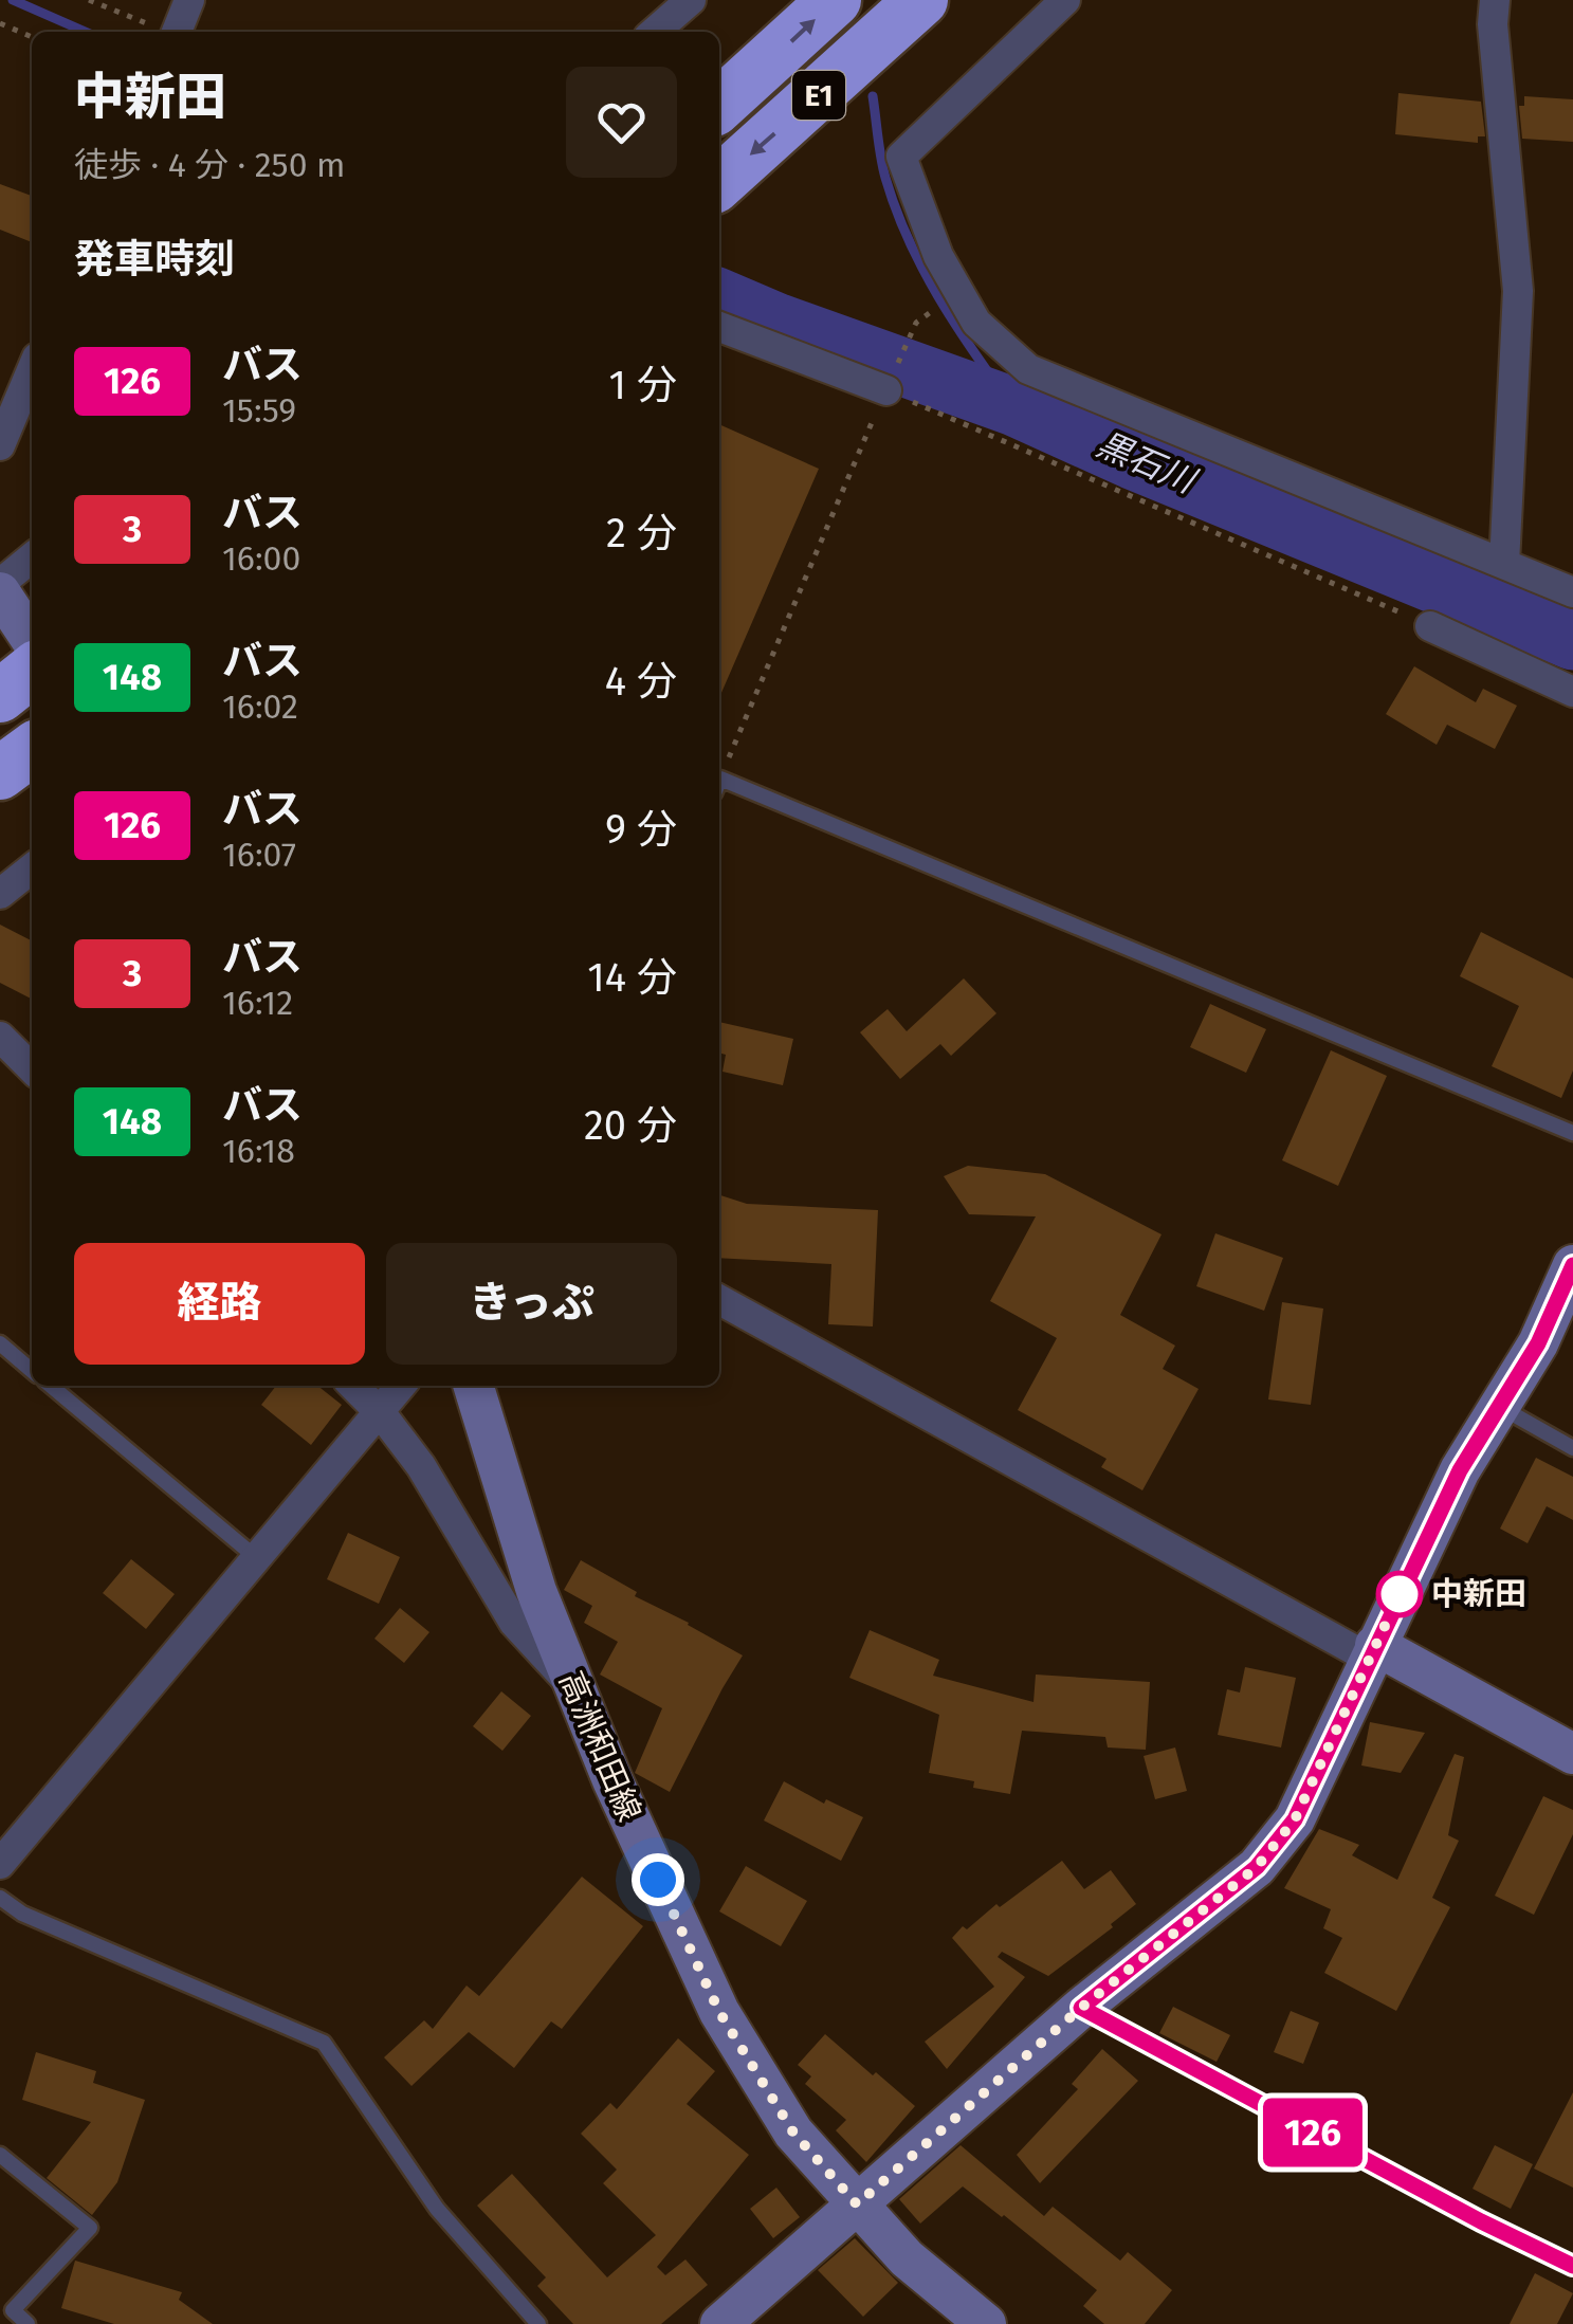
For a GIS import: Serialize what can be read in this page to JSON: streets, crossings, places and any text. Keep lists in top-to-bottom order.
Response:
{
  "streets": {
    "highway": ["E1"],
    "street": ["高洲和田線"]
  },
  "water": ["黒石川"],
  "places": ["中新田"],
  "lines": ["bus line 126"],
  "page": {
    "on_map": "126",
    "heading": [
      ["中新田", "徒歩 · 4 分 · 250 m"],
      "発車時刻"
    ],
    "list": [
      {
        "mark": "126",
        "name": "バス",
        "note": "15:59",
        "value": "1 分"
      },
      {
        "mark": "3",
        "name": "バス",
        "note": "16:00",
        "value": "2 分"
      },
      {
        "mark": "148",
        "name": "バス",
        "note": "16:02",
        "value": "4 分"
      },
      {
        "mark": "126",
        "name": "バス",
        "note": "16:07",
        "value": "9 分"
      },
      {
        "mark": "3",
        "name": "バス",
        "note": "16:12",
        "value": "14 分"
      },
      {
        "mark": "148",
        "name": "バス",
        "note": "16:18",
        "value": "20 分"
      }
    ],
    "buttons": ["経路", "きっぷ"]
  }
}
